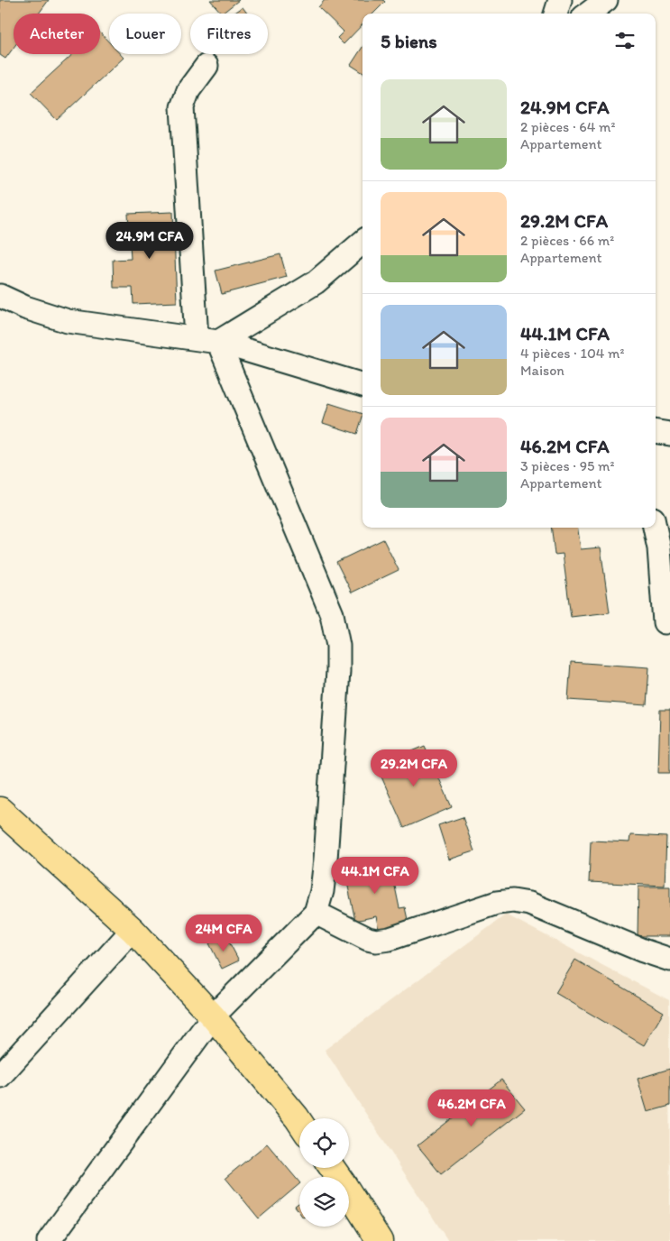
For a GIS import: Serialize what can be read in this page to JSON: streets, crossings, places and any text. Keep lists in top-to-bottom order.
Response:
{
  "page": {
    "chip": ["Acheter", "Louer", "Filtres"],
    "heading": "5 biens",
    "list": [
      {
        "name": "24.9M CFA",
        "note": "2 pièces · 64 m² · Appartement"
      },
      {
        "name": "29.2M CFA",
        "note": "2 pièces · 66 m² · Appartement"
      },
      {
        "name": "44.1M CFA",
        "note": "4 pièces · 104 m² · Maison"
      },
      {
        "name": "46.2M CFA",
        "note": "3 pièces · 95 m² · Appartement"
      }
    ],
    "price": [
      "24.9M CFA",
      "29.2M CFA",
      "44.1M CFA",
      "24M CFA",
      "46.2M CFA"
    ]
  }
}
